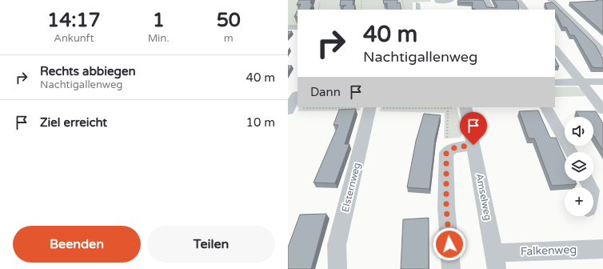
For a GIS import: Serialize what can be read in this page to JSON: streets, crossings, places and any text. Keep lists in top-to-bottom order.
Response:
{
  "streets": {
    "street": ["Elsternweg", "Amselweg", "Falkenweg"]
  },
  "crossings": [
    ["Amselweg", "Falkenweg"]
  ],
  "page": {
    "eta": [
      "14:17",
      "Ankunft",
      "1",
      "Min.",
      "50",
      "m"
    ],
    "turn": ["40 m", "Nachtigallenweg"],
    "list": [
      {
        "name": "Rechts abbiegen",
        "note": "Nachtigallenweg",
        "value": "40 m"
      },
      {
        "name": "Ziel erreicht",
        "value": "10 m"
      }
    ],
    "then": "Dann",
    "map_buttons": "+",
    "buttons": ["Beenden", "Teilen"]
  }
}
